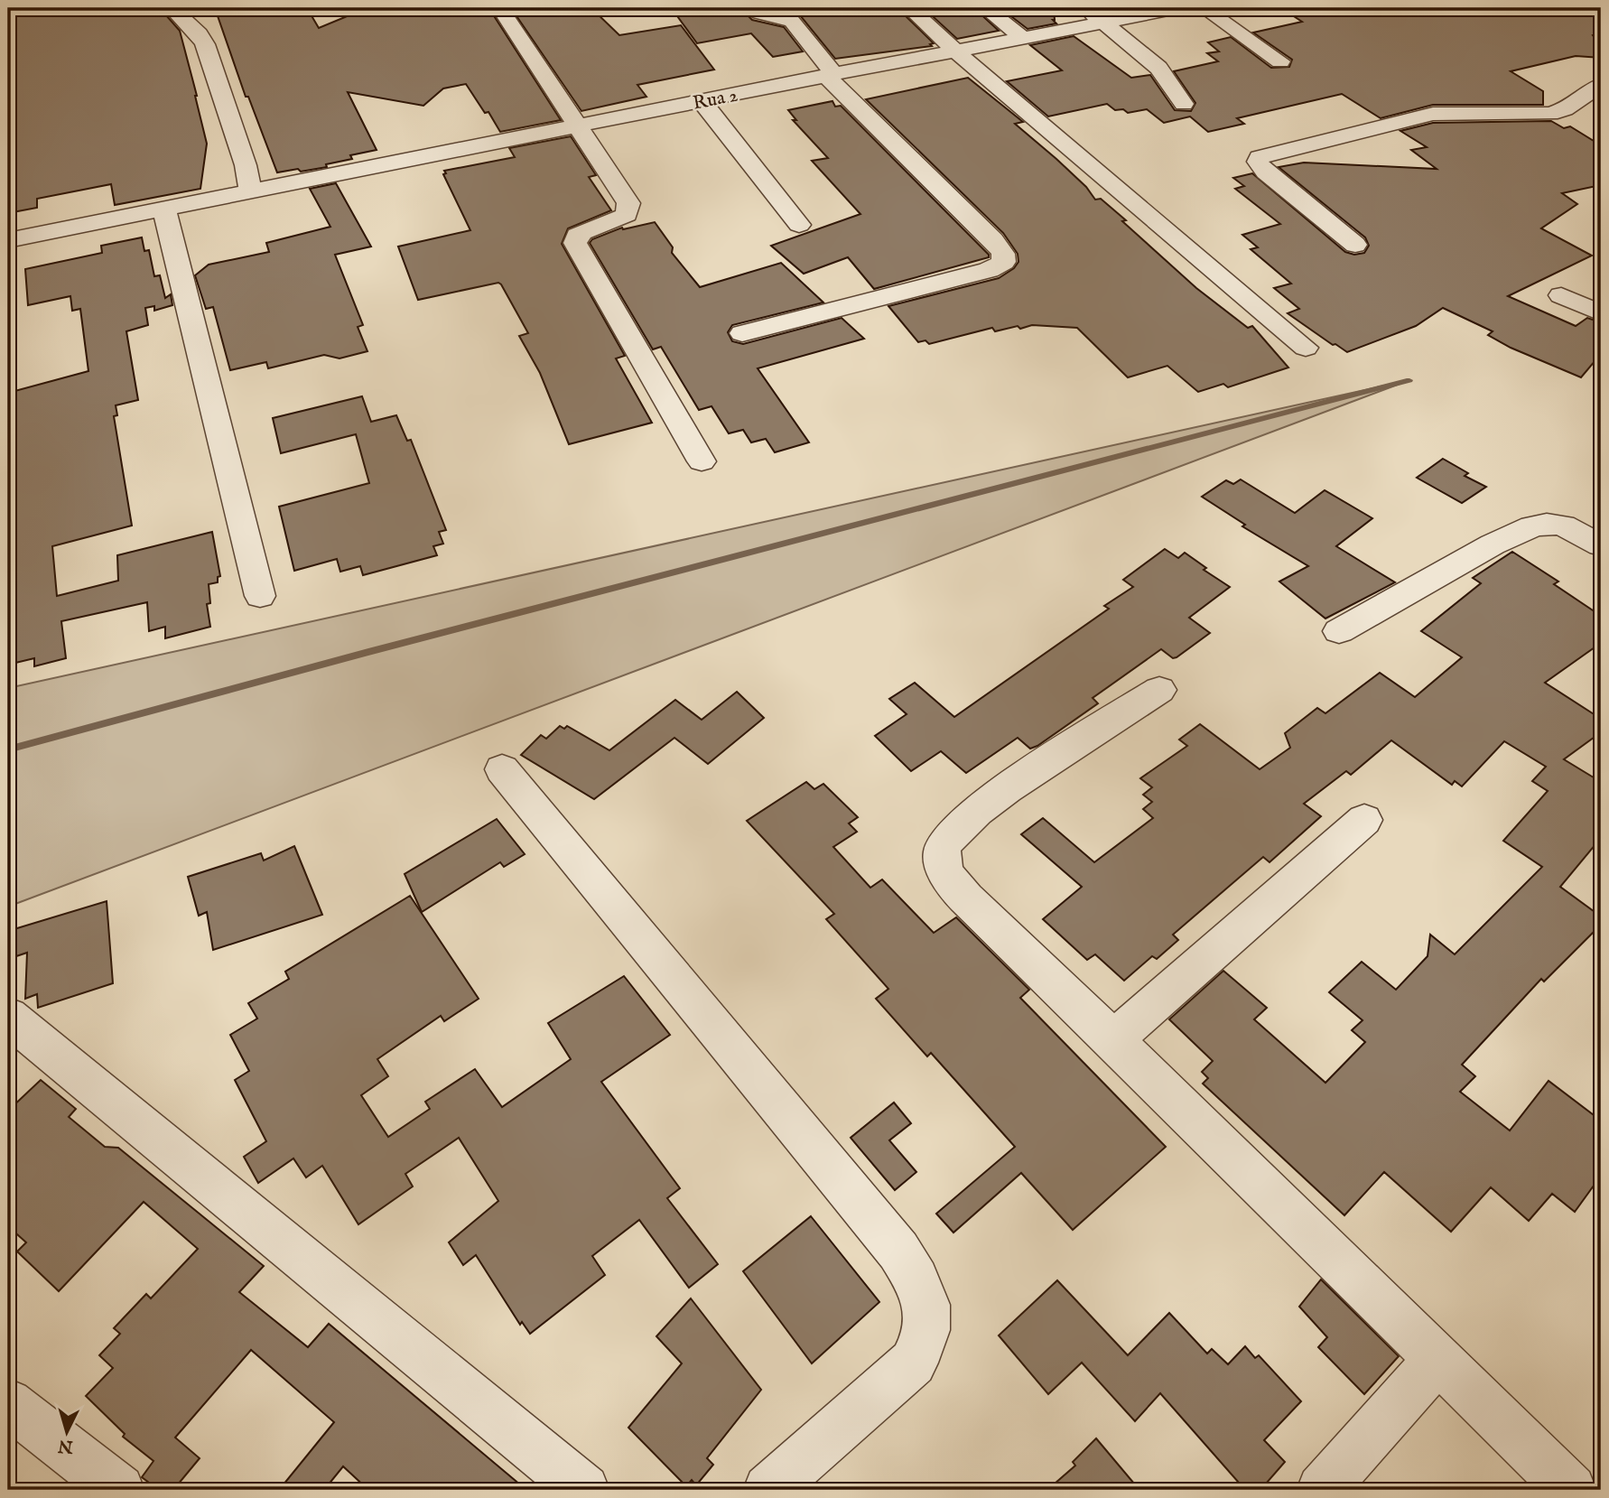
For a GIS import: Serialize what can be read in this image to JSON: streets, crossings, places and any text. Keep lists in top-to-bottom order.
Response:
{
  "streets": {
    "street": ["Rua 2"]
  },
  "north": "bottom"
}
